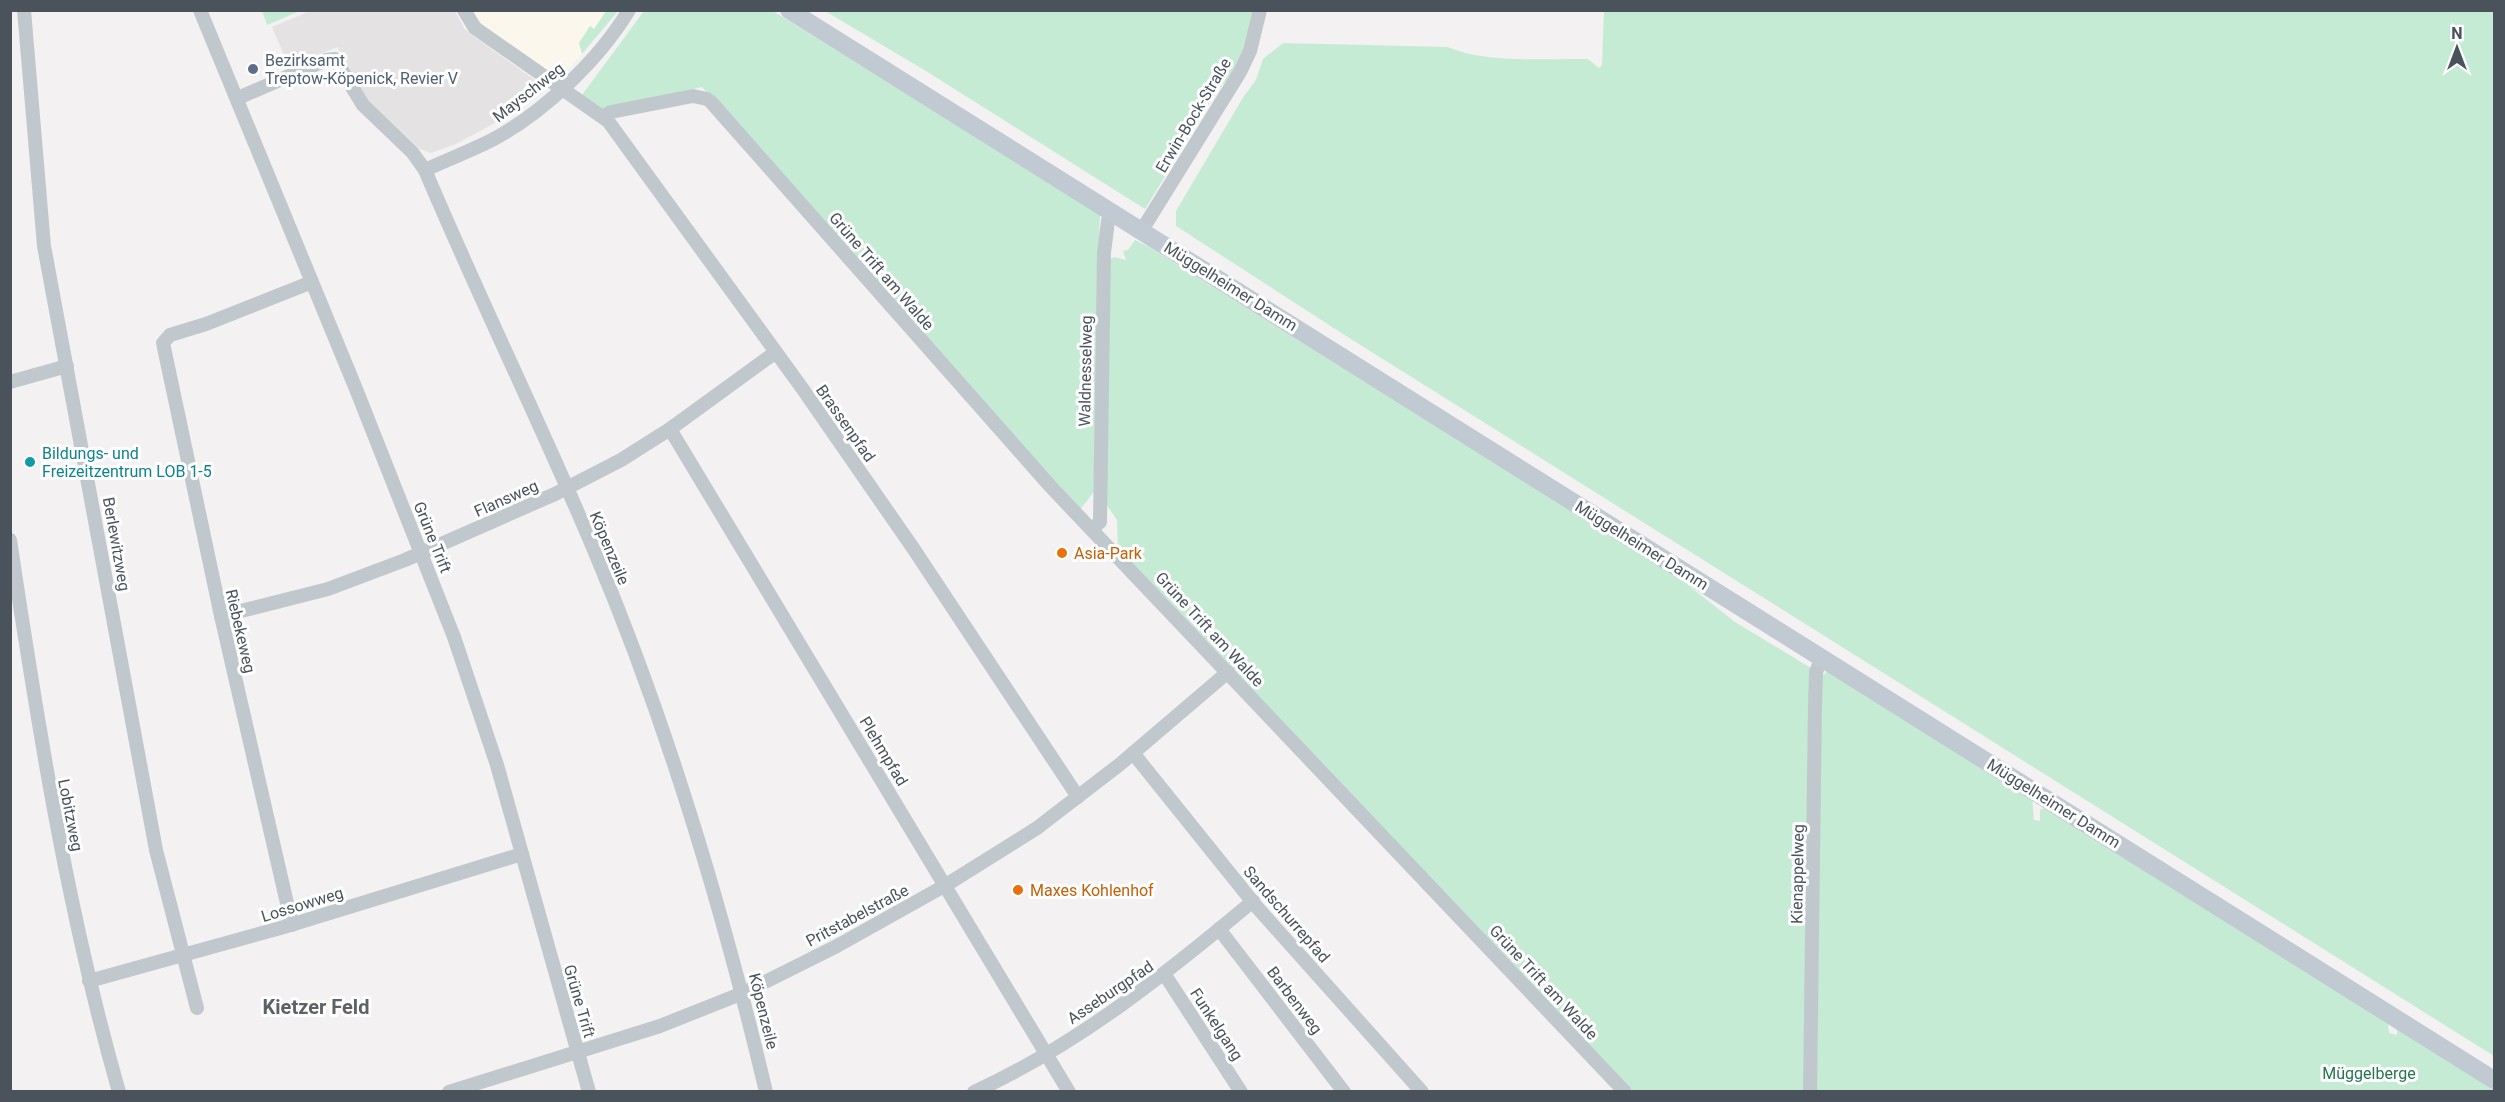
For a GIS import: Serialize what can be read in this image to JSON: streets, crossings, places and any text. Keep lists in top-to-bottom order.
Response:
{
  "streets": {
    "main road": ["Müggelheimer Damm"],
    "street": [
      "Mayschweg",
      "Erwin-Bock-Straße",
      "Grüne Trift am Walde",
      "Waldnesselweg",
      "Brassenpfad",
      "Flansweg",
      "Grüne Trift",
      "Berlewitzweg",
      "Köpenzeile",
      "Riebekeweg",
      "Plehmpfad",
      "Lobitzweg",
      "Kienappelweg",
      "Lossowweg",
      "Sandschurrepfad",
      "Pritstabelstraße",
      "Asseburgpfad",
      "Barbenweg",
      "Funkelgang"
    ]
  },
  "crossings": [
    ["Mayschweg", "Brassenpfad"],
    ["Mayschweg", "Köpenzeile"],
    ["Erwin-Bock-Straße", "Müggelheimer Damm"],
    ["Grüne Trift am Walde", "Waldnesselweg"],
    ["Grüne Trift am Walde", "Brassenpfad"],
    ["Grüne Trift am Walde", "Pritstabelstraße"],
    ["Müggelheimer Damm", "Waldnesselweg"],
    ["Müggelheimer Damm", "Kienappelweg"],
    ["Brassenpfad", "Flansweg"],
    ["Brassenpfad", "Pritstabelstraße"],
    ["Flansweg", "Grüne Trift"],
    ["Flansweg", "Köpenzeile"],
    ["Flansweg", "Riebekeweg"],
    ["Flansweg", "Plehmpfad"],
    ["Grüne Trift", "Köpenzeile"],
    ["Grüne Trift", "Riebekeweg"],
    ["Grüne Trift", "Lossowweg"],
    ["Grüne Trift", "Pritstabelstraße"],
    ["Berlewitzweg", "Lossowweg"],
    ["Köpenzeile", "Pritstabelstraße"],
    ["Riebekeweg", "Lossowweg"],
    ["Plehmpfad", "Pritstabelstraße"],
    ["Plehmpfad", "Asseburgpfad"],
    ["Lobitzweg", "Lossowweg"],
    ["Sandschurrepfad", "Pritstabelstraße"],
    ["Sandschurrepfad", "Asseburgpfad"],
    ["Asseburgpfad", "Barbenweg"],
    ["Asseburgpfad", "Funkelgang"]
  ],
  "districts": ["Kietzer Feld"],
  "parks": ["Müggelberge"],
  "places": [
    "Bezirksamt Treptow-Köpenick, Revier V",
    "Bildungs- und Freizeitzentrum LOB 1-5",
    "Asia-Park",
    "Maxes Kohlenhof"
  ],
  "north": "top"
}
